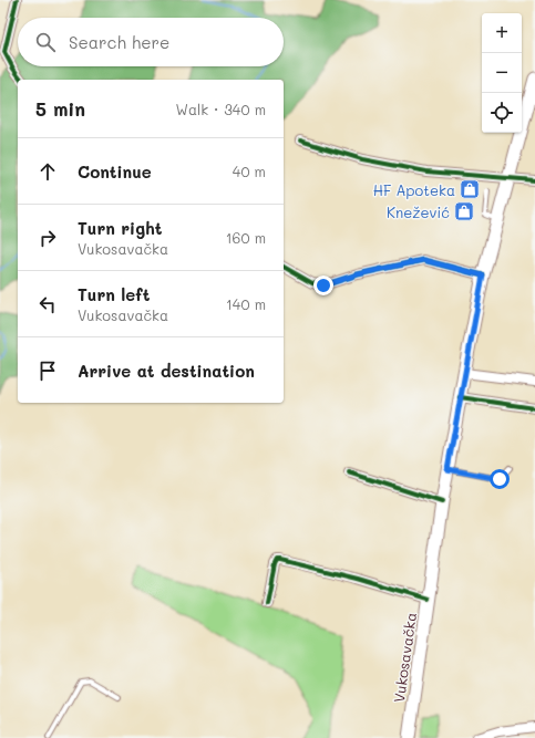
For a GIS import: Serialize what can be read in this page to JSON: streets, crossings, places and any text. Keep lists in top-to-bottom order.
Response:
{
  "streets": {
    "main road": ["Vukosavačka"]
  },
  "places": {
    "shop": ["HF Apoteka", "Knežević"]
  },
  "page": {
    "map_buttons": ["+", "−"],
    "search": "Search here",
    "heading": ["5 min", "Walk · 340 m"],
    "list": [
      ["Continue", "40 m"],
      ["Turn right", "Vukosavačka", "160 m"],
      ["Turn left", "Vukosavačka", "140 m"],
      "Arrive at destination"
    ]
  }
}
